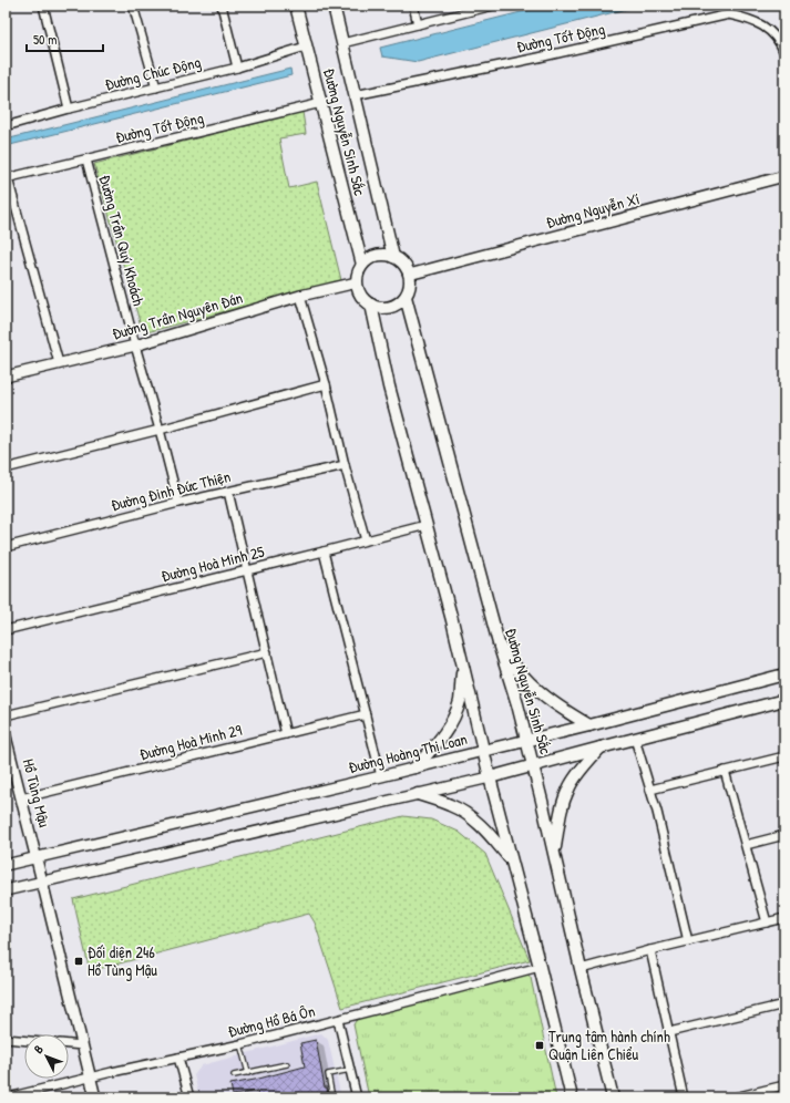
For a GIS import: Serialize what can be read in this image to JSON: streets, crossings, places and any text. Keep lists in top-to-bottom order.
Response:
{
  "streets": {
    "main road": ["Đường Nguyễn Sinh Sắc", "Đường Hoàng Thị Loan"],
    "street": [
      "Đường Tốt Động",
      "Đường Chúc Động",
      "Đường Nguyễn Xí",
      "Đường Trần Quý Khoách",
      "Đường Trần Nguyên Đán",
      "Đường Đinh Đức Thiện",
      "Đường Hoà Minh 25",
      "Đường Hoà Minh 29",
      "Hồ Tùng Mậu",
      "Đường Hồ Bá Ôn"
    ]
  },
  "crossings": [
    ["Đường Tốt Động", "Đường Nguyễn Sinh Sắc"],
    ["Đường Tốt Động", "Đường Trần Quý Khoách"],
    ["Đường Chúc Động", "Đường Nguyễn Sinh Sắc"],
    ["Đường Nguyễn Sinh Sắc", "Đường Nguyễn Xí"],
    ["Đường Nguyễn Sinh Sắc", "Đường Trần Nguyên Đán"],
    ["Đường Nguyễn Sinh Sắc", "Đường Hoàng Thị Loan"],
    ["Đường Nguyễn Xí", "Đường Trần Nguyên Đán"],
    ["Đường Trần Quý Khoách", "Đường Trần Nguyên Đán"],
    ["Đường Trần Quý Khoách", "Đường Đinh Đức Thiện"],
    ["Đường Hoà Minh 29", "Hồ Tùng Mậu"],
    ["Đường Hoàng Thị Loan", "Hồ Tùng Mậu"],
    ["Hồ Tùng Mậu", "Đường Hồ Bá Ôn"]
  ],
  "places": {
    "transit": ["Đối diện 246 Hồ Tùng Mậu", "Trung tâm hành chính Quận Liên Chiểu"]
  },
  "scale_bar": "50 m",
  "north": "top left"
}
